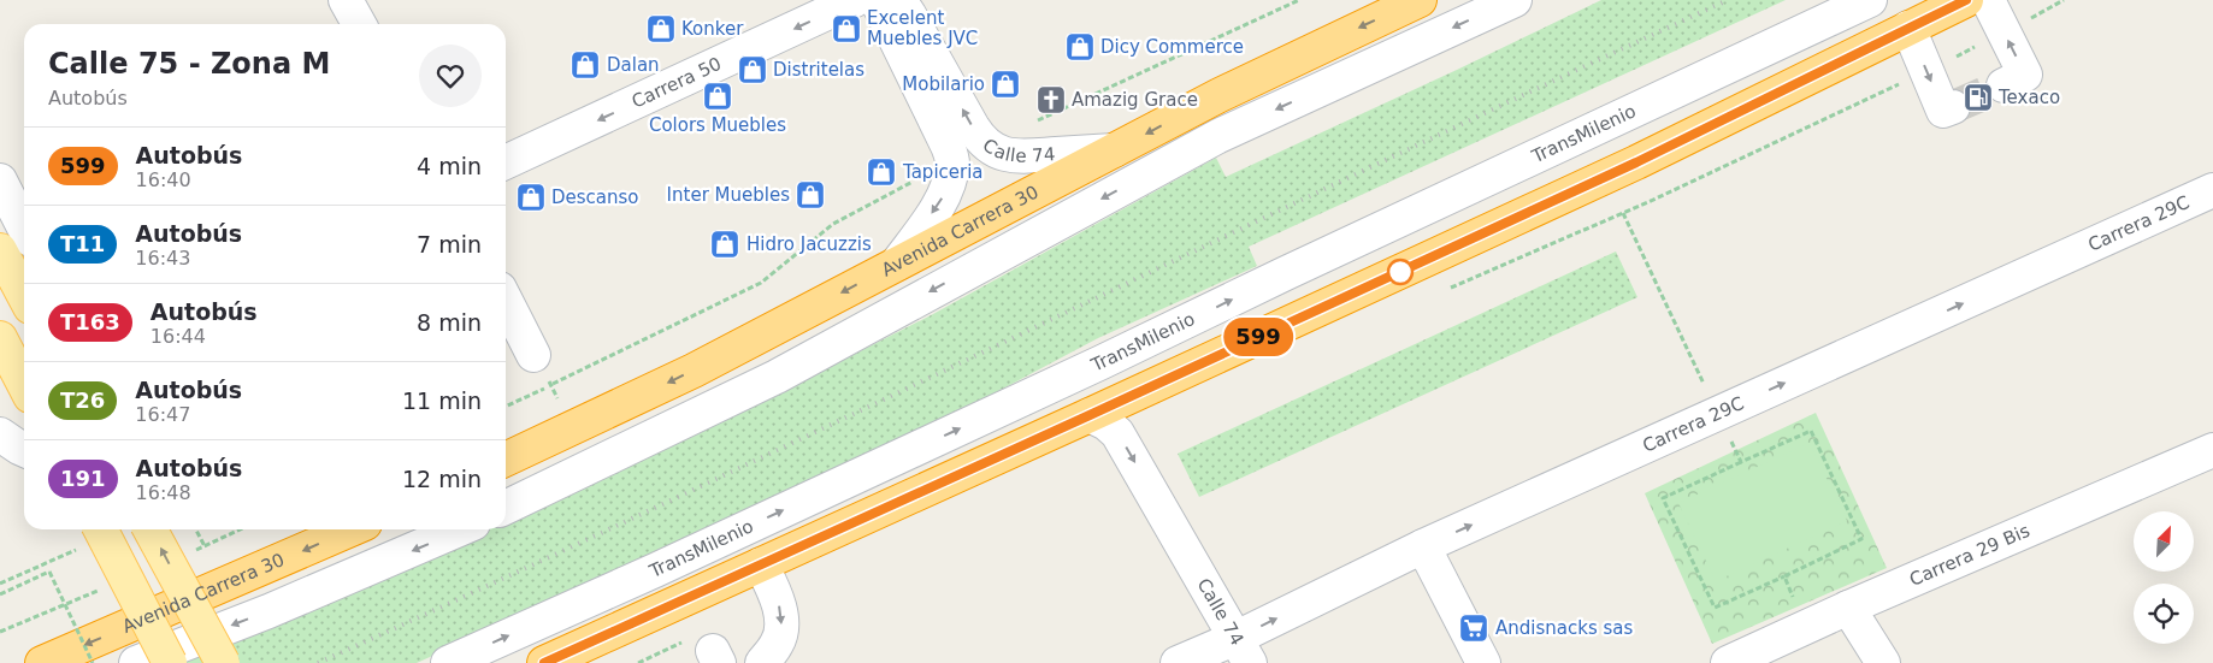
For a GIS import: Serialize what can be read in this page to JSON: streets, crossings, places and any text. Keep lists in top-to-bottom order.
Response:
{
  "streets": {
    "highway": ["Avenida Carrera 30"],
    "street": [
      "Carrera 50",
      "TransMilenio",
      "Calle 74",
      "Carrera 29C",
      "Carrera 29 Bis"
    ]
  },
  "crossings": [
    ["Calle 74", "Carrera 29C"],
    ["Calle 74", "Avenida Carrera 30"]
  ],
  "one_way": ["Carrera 50", "Carrera 29C"],
  "places": {
    "shop": [
      "Konker",
      "Excelent Muebles JVC",
      "Dicy Commerce",
      "Dalan",
      "Distritelas",
      "Mobilario",
      "Colors Muebles",
      "Tapiceria",
      "Inter Muebles",
      "Descanso",
      "Hidro Jacuzzis"
    ],
    "fuel station": ["Texaco"],
    "church": ["Amazig Grace"],
    "supermarket": ["Andisnacks sas"]
  },
  "lines": ["bus line 599"],
  "north": "top right",
  "page": {
    "on_map": "599",
    "heading": ["Calle 75 - Zona M", "Autobús"],
    "list": [
      {
        "mark": "599",
        "name": "Autobús",
        "note": "16:40",
        "value": "4 min"
      },
      {
        "mark": "T11",
        "name": "Autobús",
        "note": "16:43",
        "value": "7 min"
      },
      {
        "mark": "T163",
        "name": "Autobús",
        "note": "16:44",
        "value": "8 min"
      },
      {
        "mark": "T26",
        "name": "Autobús",
        "note": "16:47",
        "value": "11 min"
      },
      {
        "mark": "191",
        "name": "Autobús",
        "note": "16:48",
        "value": "12 min"
      }
    ]
  }
}
